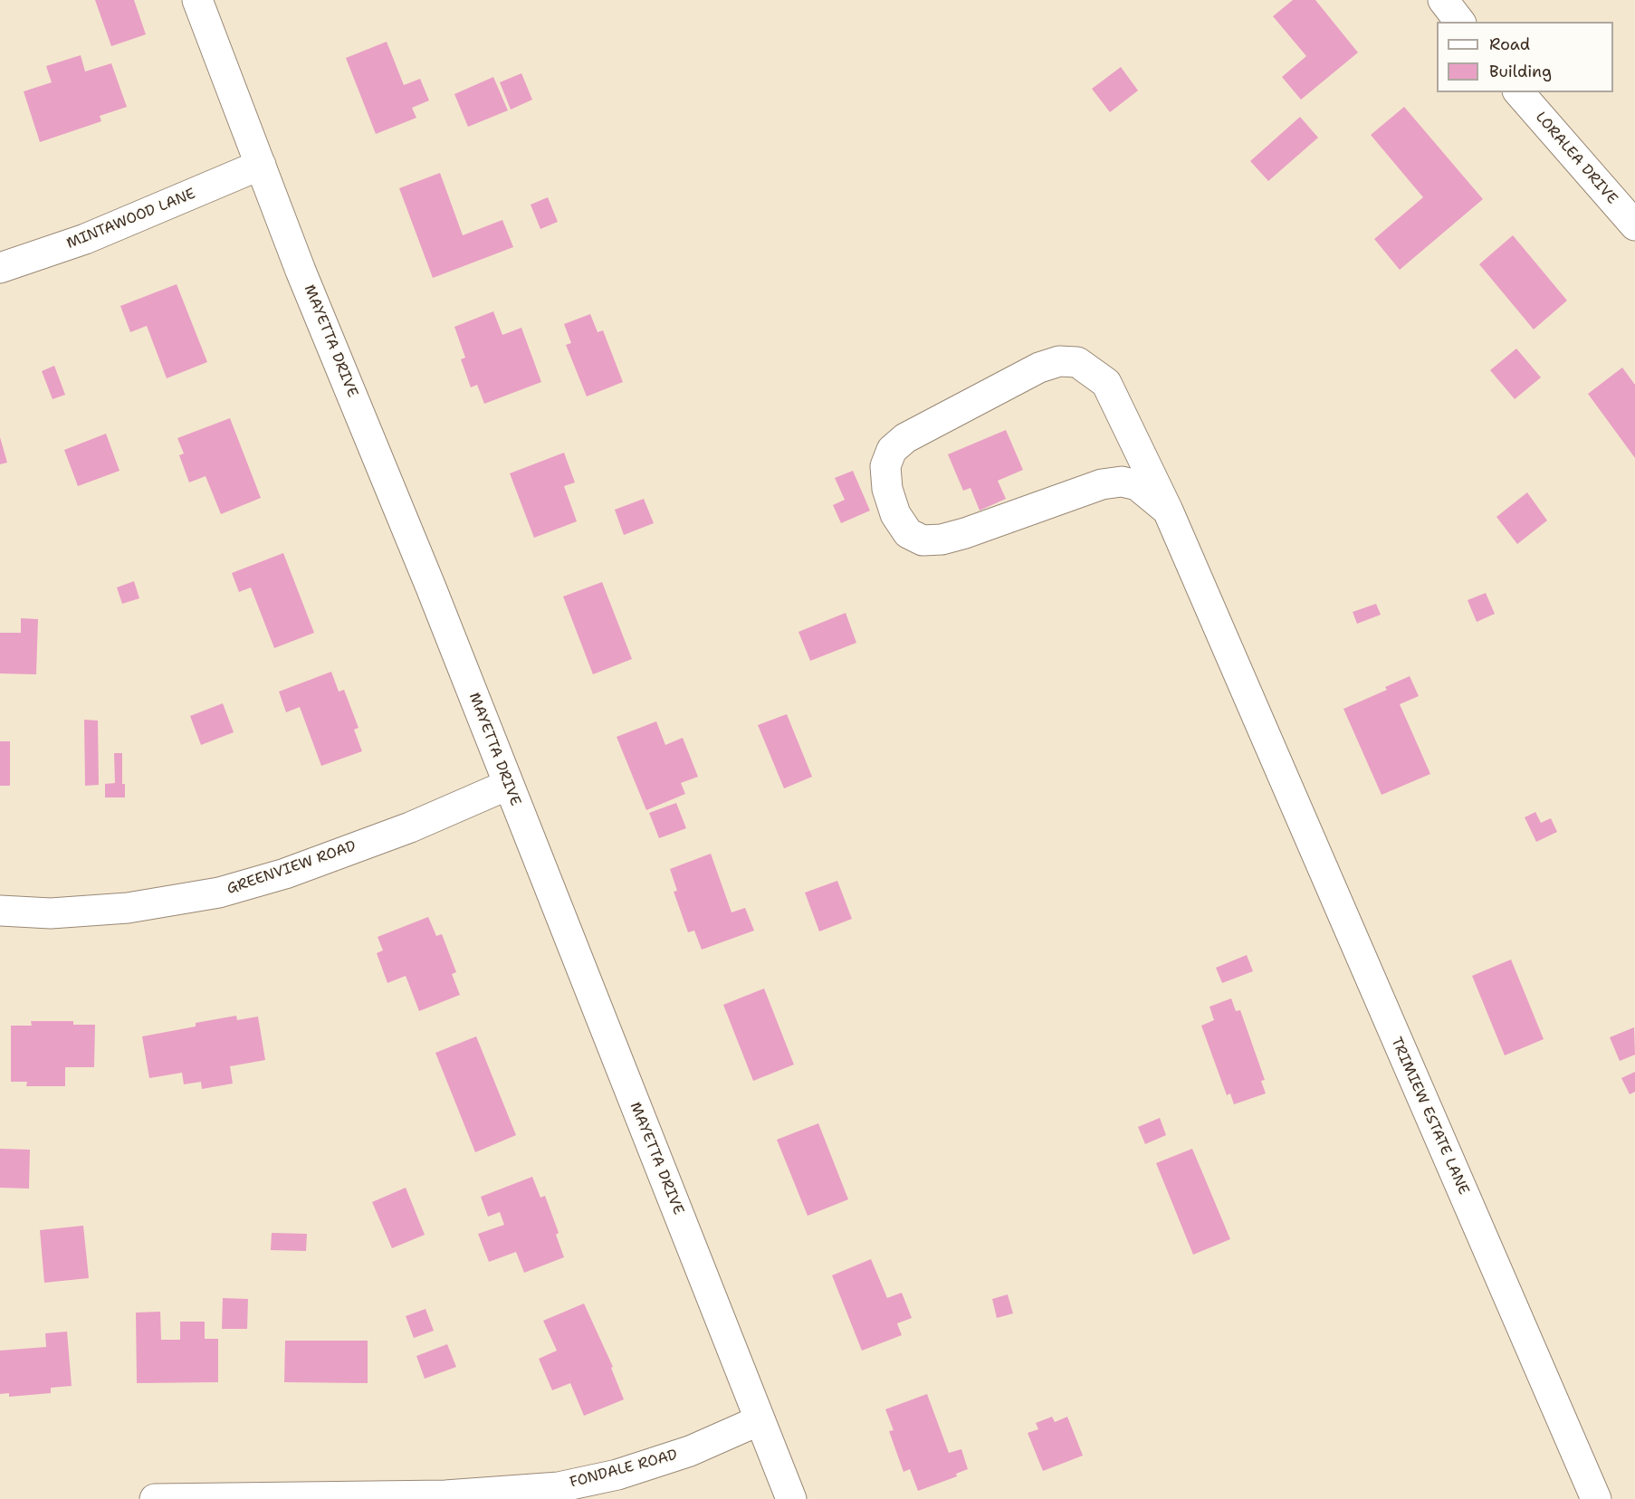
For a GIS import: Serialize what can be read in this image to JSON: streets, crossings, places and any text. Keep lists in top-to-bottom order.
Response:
{
  "streets": {
    "street": [
      "LORALEA DRIVE",
      "MINTAWOOD LANE",
      "MAYETTA DRIVE",
      "GREENVIEW ROAD",
      "TRIMIEW ESTATE LANE",
      "FONDALE ROAD"
    ]
  },
  "crossings": [
    ["MINTAWOOD LANE", "MAYETTA DRIVE"],
    ["MAYETTA DRIVE", "GREENVIEW ROAD"],
    ["MAYETTA DRIVE", "FONDALE ROAD"]
  ],
  "legend": ["Road", "Building"]
}
